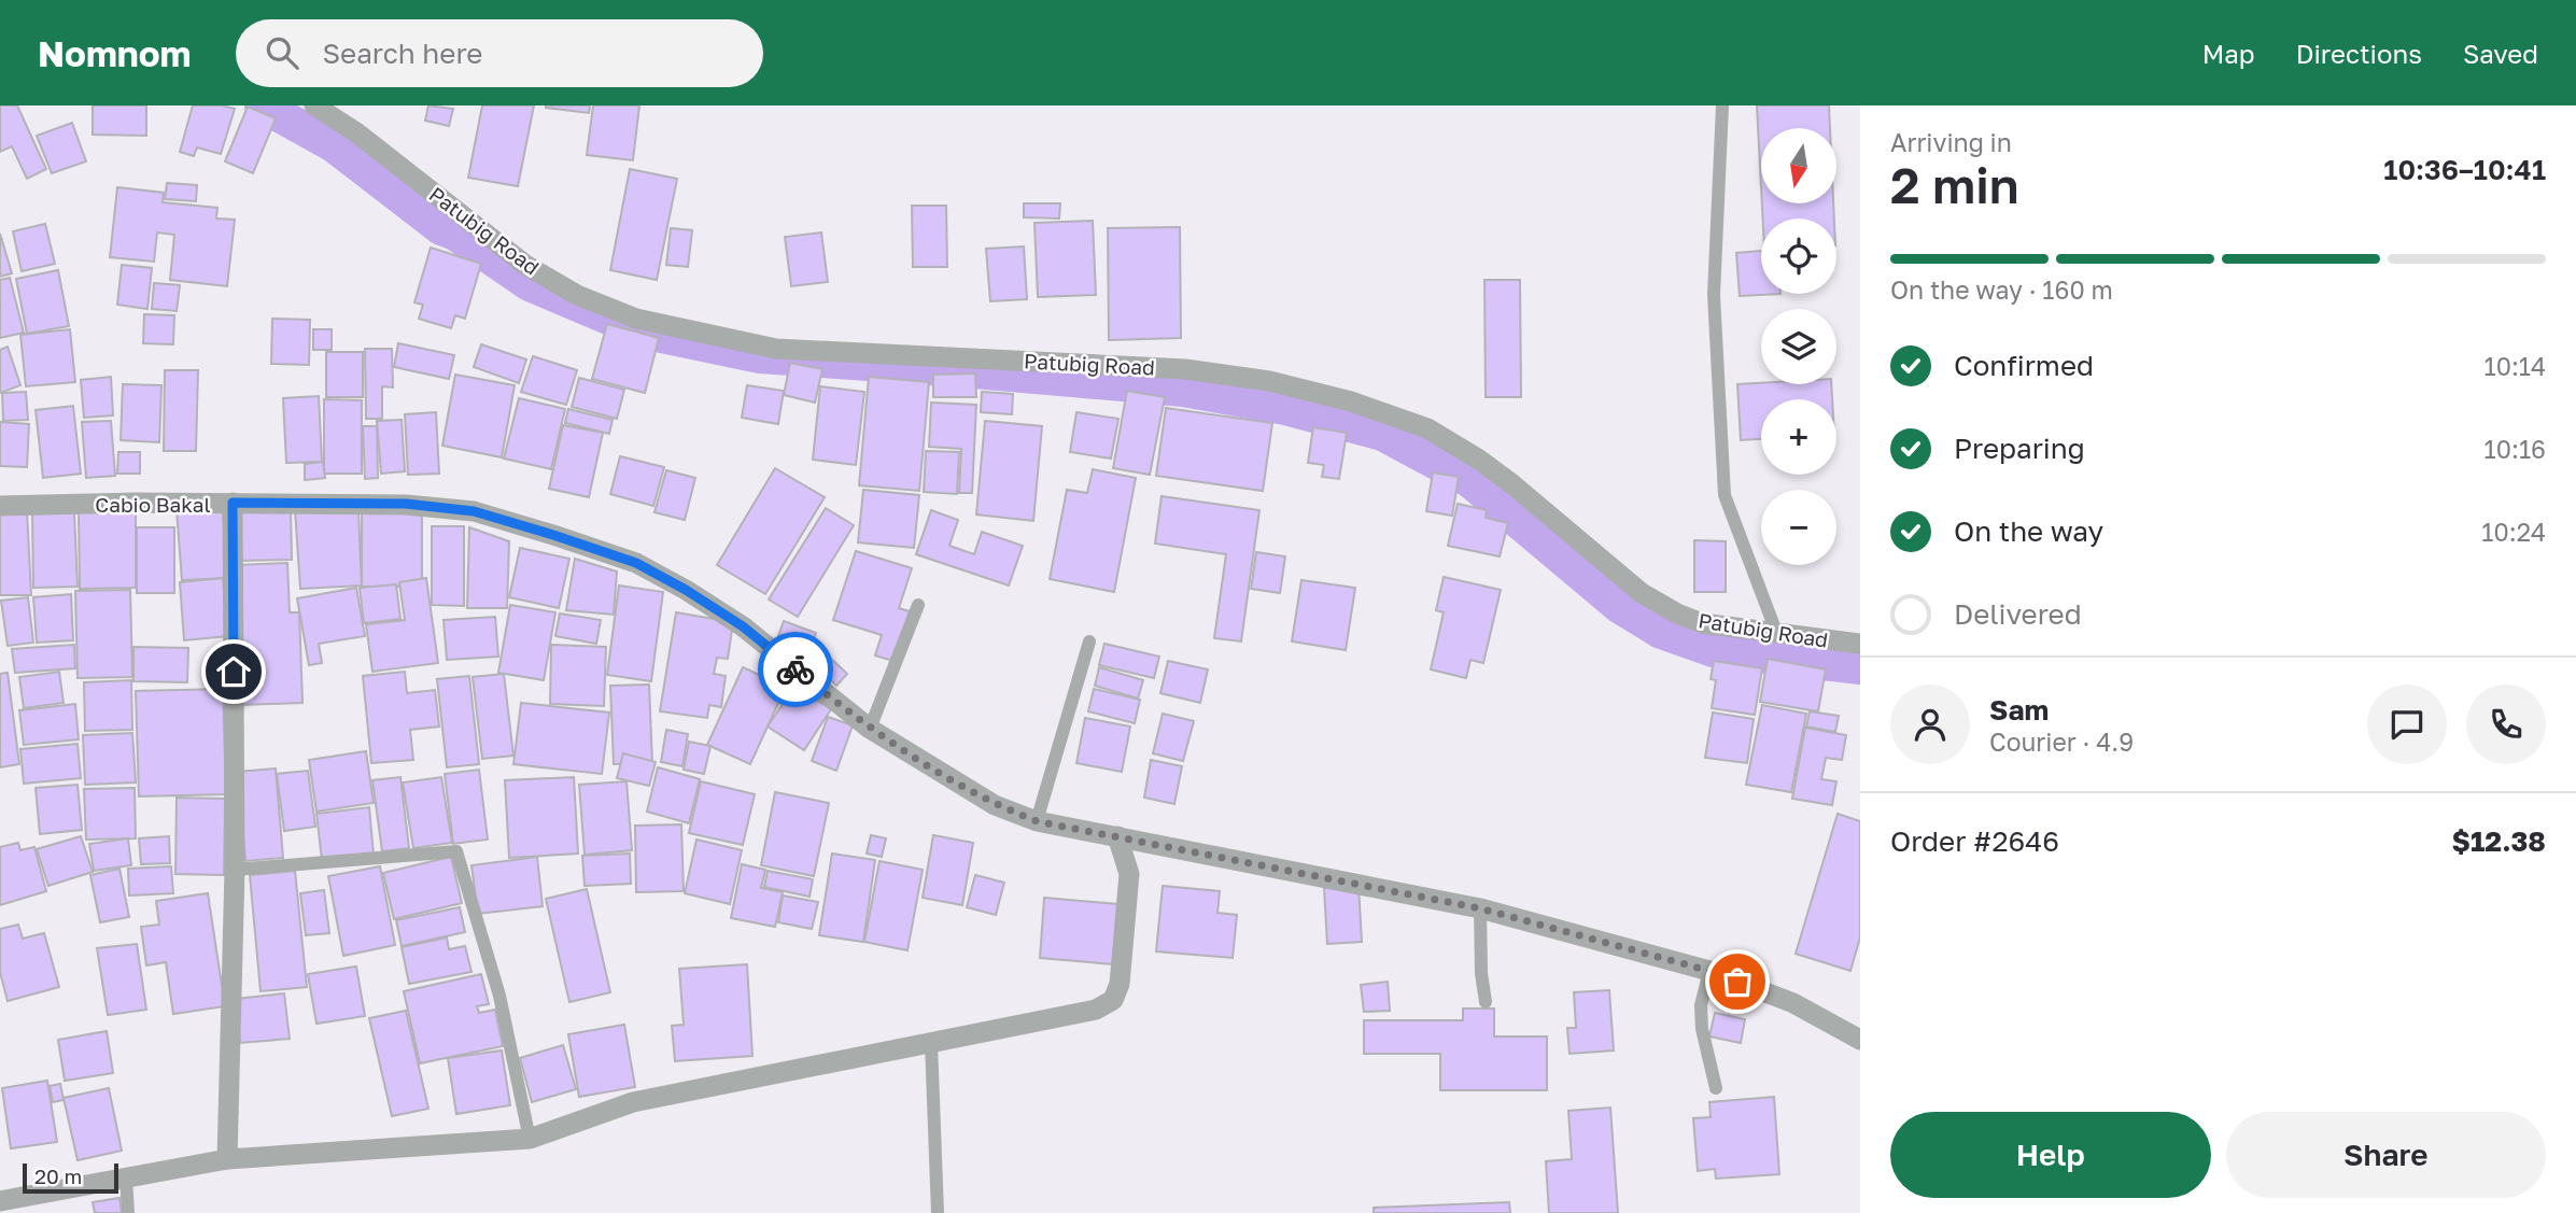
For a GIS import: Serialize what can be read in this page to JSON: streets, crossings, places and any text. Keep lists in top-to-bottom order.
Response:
{
  "streets": {
    "street": ["Patubig Road", "Cabio Bakal"]
  },
  "scale_bar": "20 m",
  "north": "bottom",
  "page": {
    "header": "Nomnom",
    "search": "Search here",
    "nav": ["Map", "Directions", "Saved"],
    "heading": ["2 min", "Arriving in", "10:36–10:41"],
    "panel": [
      "Sam",
      "Courier · 4.9",
      "Order #2646",
      "$12.38"
    ],
    "map_buttons": ["+", "−"],
    "bar": "On the way · 160 m",
    "list": [
      ["Confirmed", "10:14"],
      ["Preparing", "10:16"],
      ["On the way", "10:24"],
      "Delivered"
    ],
    "buttons": ["Help", "Share"],
    "scale": "20 m"
  }
}
